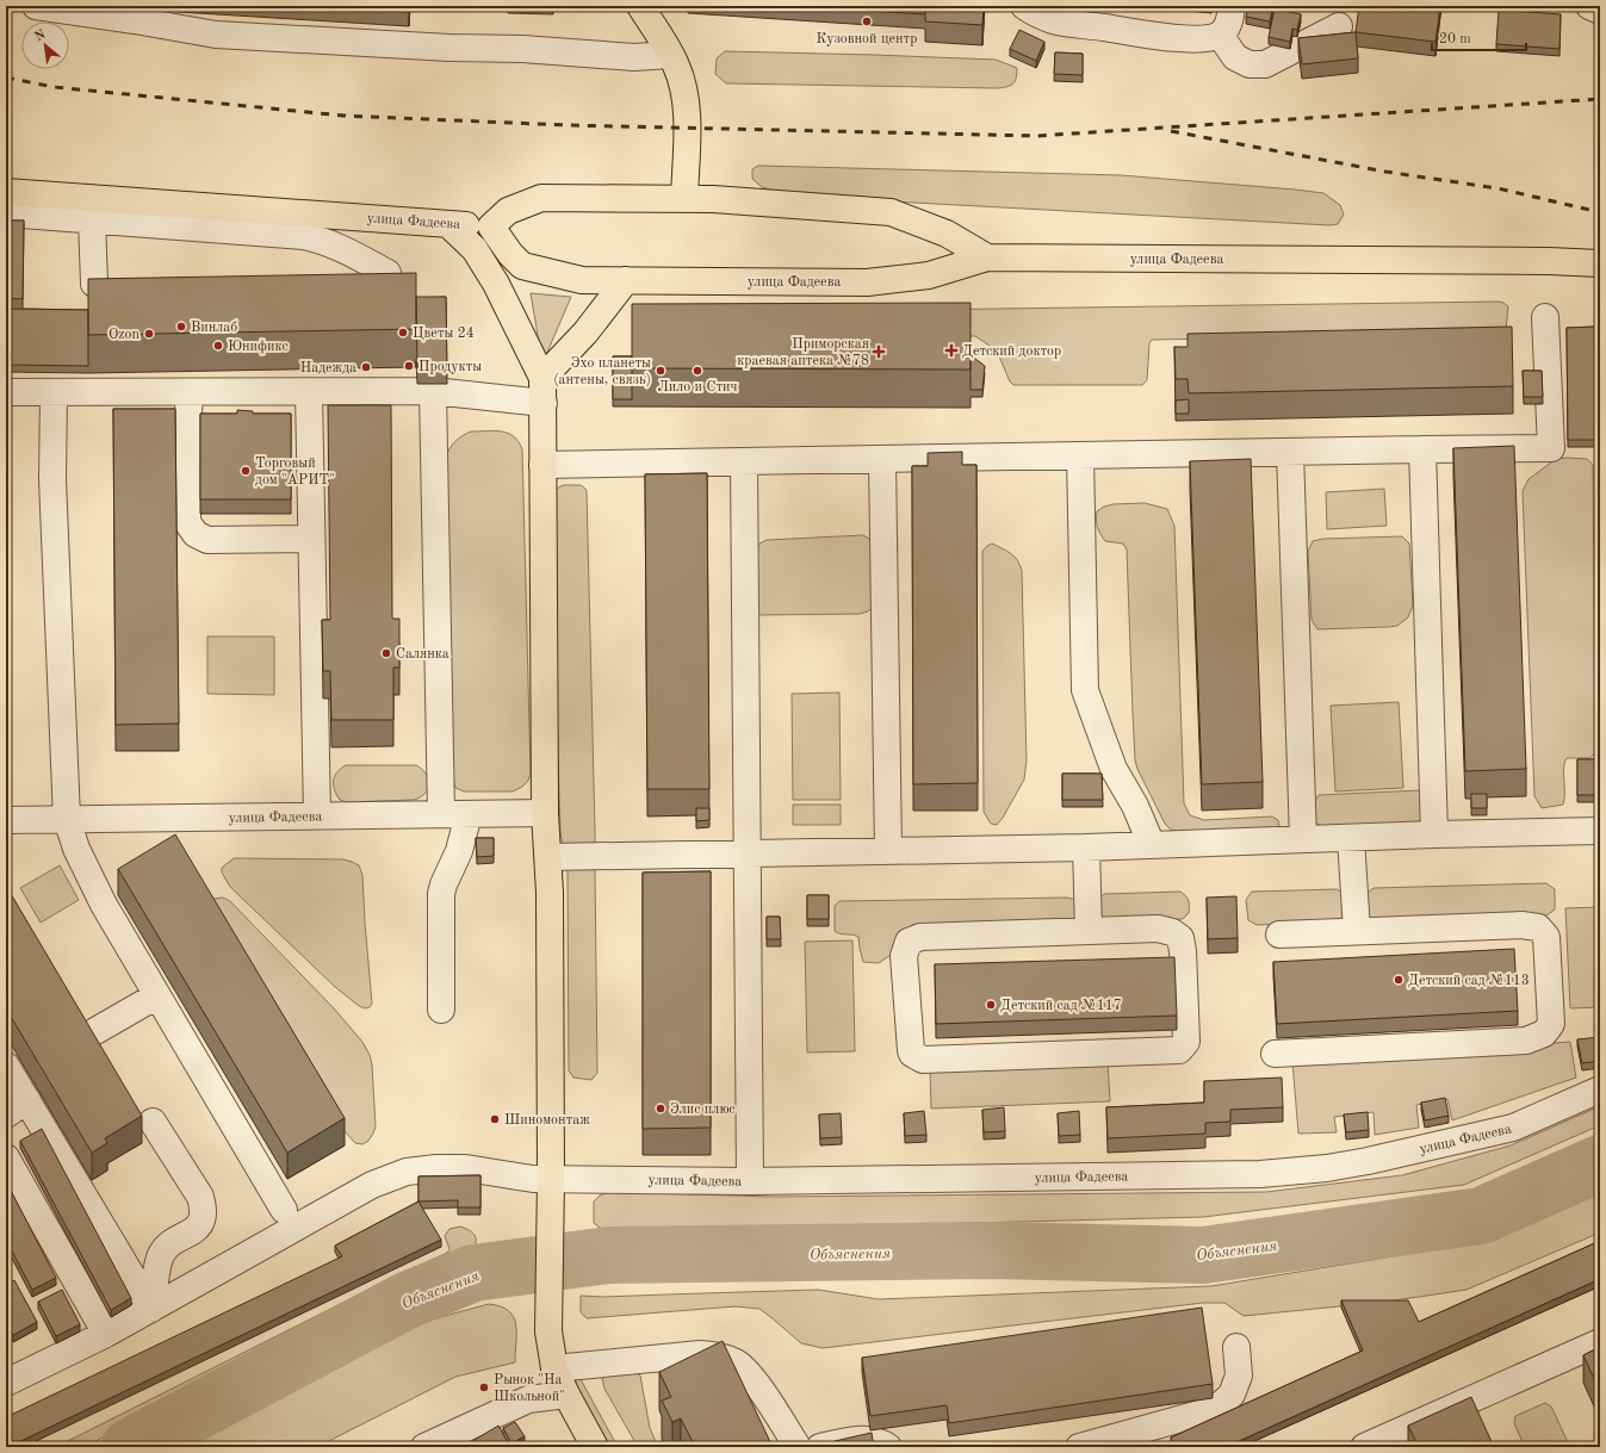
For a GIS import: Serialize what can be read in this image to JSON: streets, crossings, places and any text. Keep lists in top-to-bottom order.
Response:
{
  "streets": {
    "main road": ["улица Фадеева"]
  },
  "water": ["Объяснения"],
  "places": {
    "other": [
      "Кузовной центр",
      "Винлаб",
      "Цветы 24",
      "Ozon",
      "Юнификс",
      "Продукты",
      "Надежда",
      "Эхо планеты (антены, связь)",
      "Лило и Стич",
      "Торговый дом \"АРИТ\"",
      "Салянка",
      "Детский сад №113",
      "Детский сад №117",
      "Элис плюс",
      "Шиномонтаж",
      "Рынок \"На Школьной\""
    ],
    "health": ["Детский доктор", "Приморская краевая аптека №78"]
  },
  "scale_bar": "20 m",
  "north": "top left"
}
